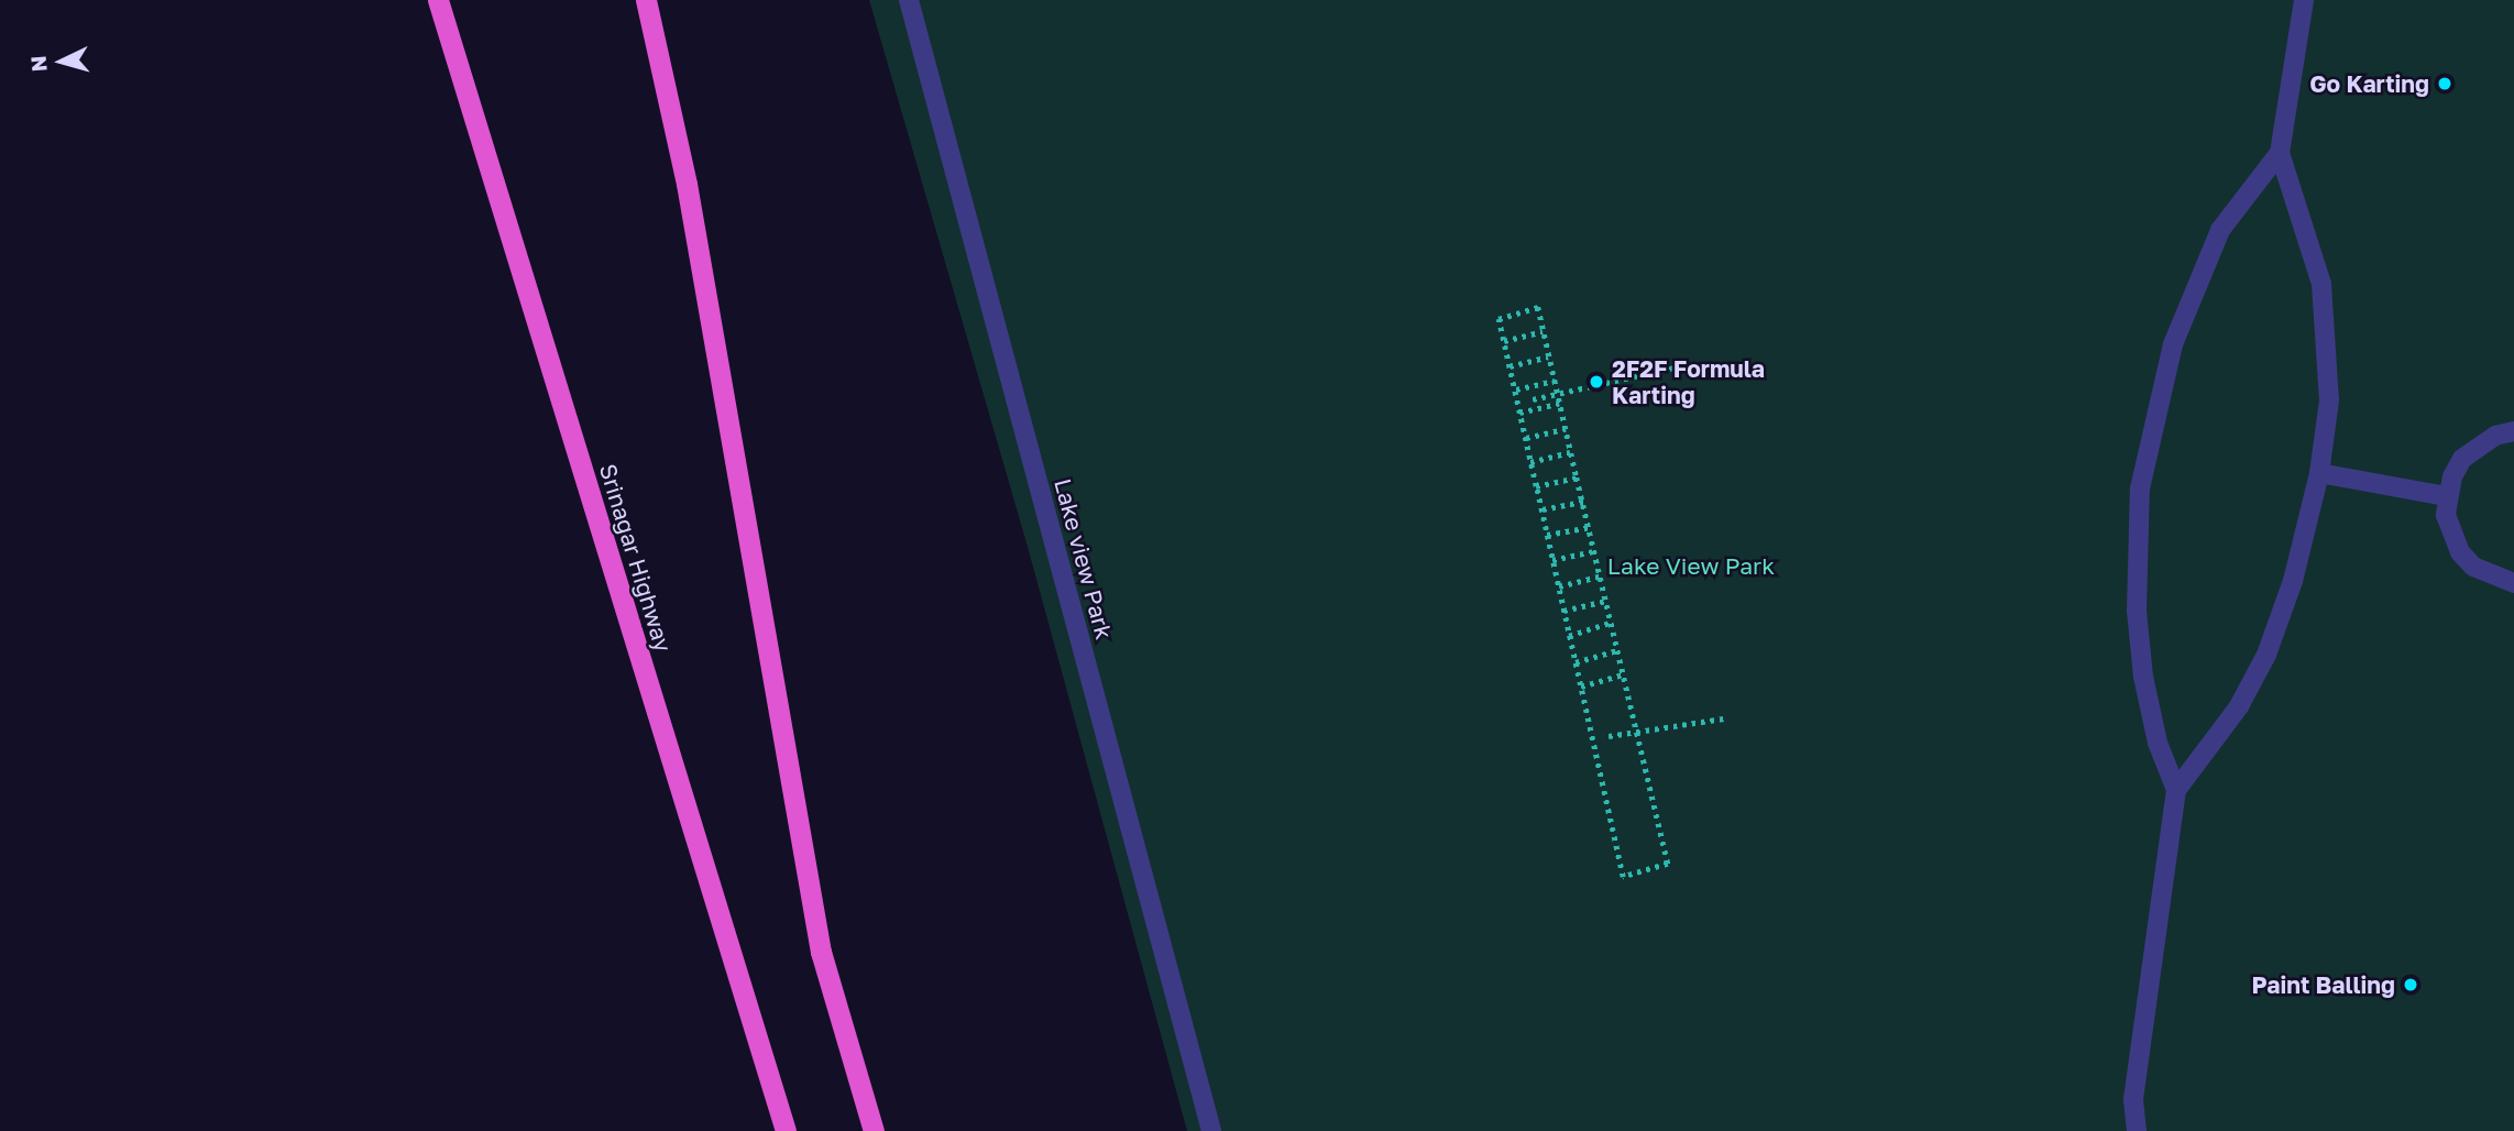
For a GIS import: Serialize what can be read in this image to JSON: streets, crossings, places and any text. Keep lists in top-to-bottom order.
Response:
{
  "streets": {
    "highway": ["Srinagar Highway"],
    "street": ["Lake view Park"]
  },
  "parks": ["Lake View Park"],
  "places": ["Go Karting", "2F2F Formula Karting", "Paint Balling"],
  "north": "left"
}
